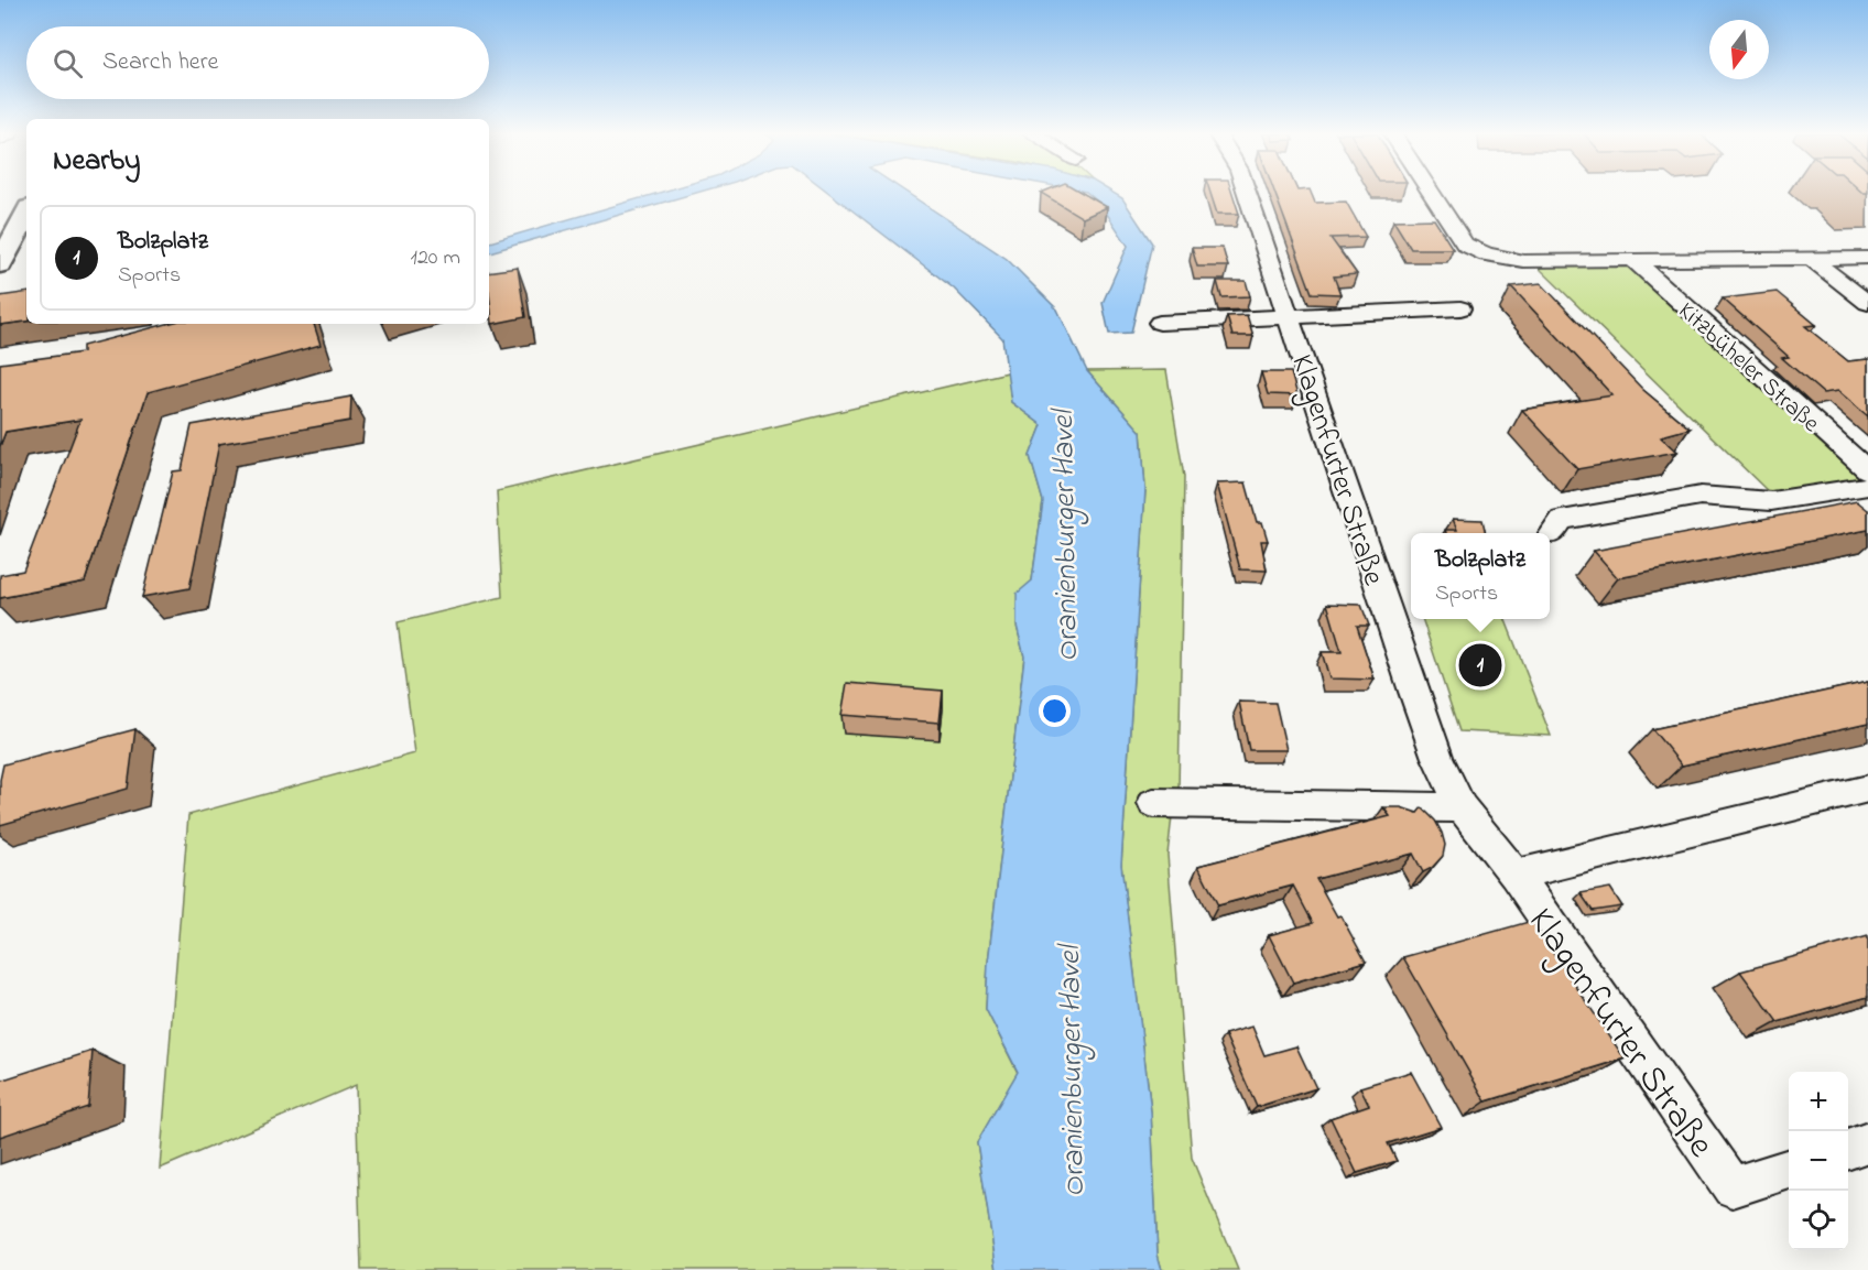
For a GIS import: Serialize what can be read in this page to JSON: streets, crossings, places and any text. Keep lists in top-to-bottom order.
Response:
{
  "streets": {
    "street": ["Kitzbüheler Straße", "Klagenfurter Straße"]
  },
  "water": ["Oranienburger Havel"],
  "north": "bottom",
  "page": {
    "search": "Search here",
    "heading": "Nearby",
    "list": [
      {
        "mark": "1",
        "name": "Bolzplatz",
        "note": "Sports",
        "value": "120 m"
      }
    ],
    "popup": ["Bolzplatz", "Sports"],
    "pins": "1",
    "map_buttons": ["+", "−"]
  }
}
